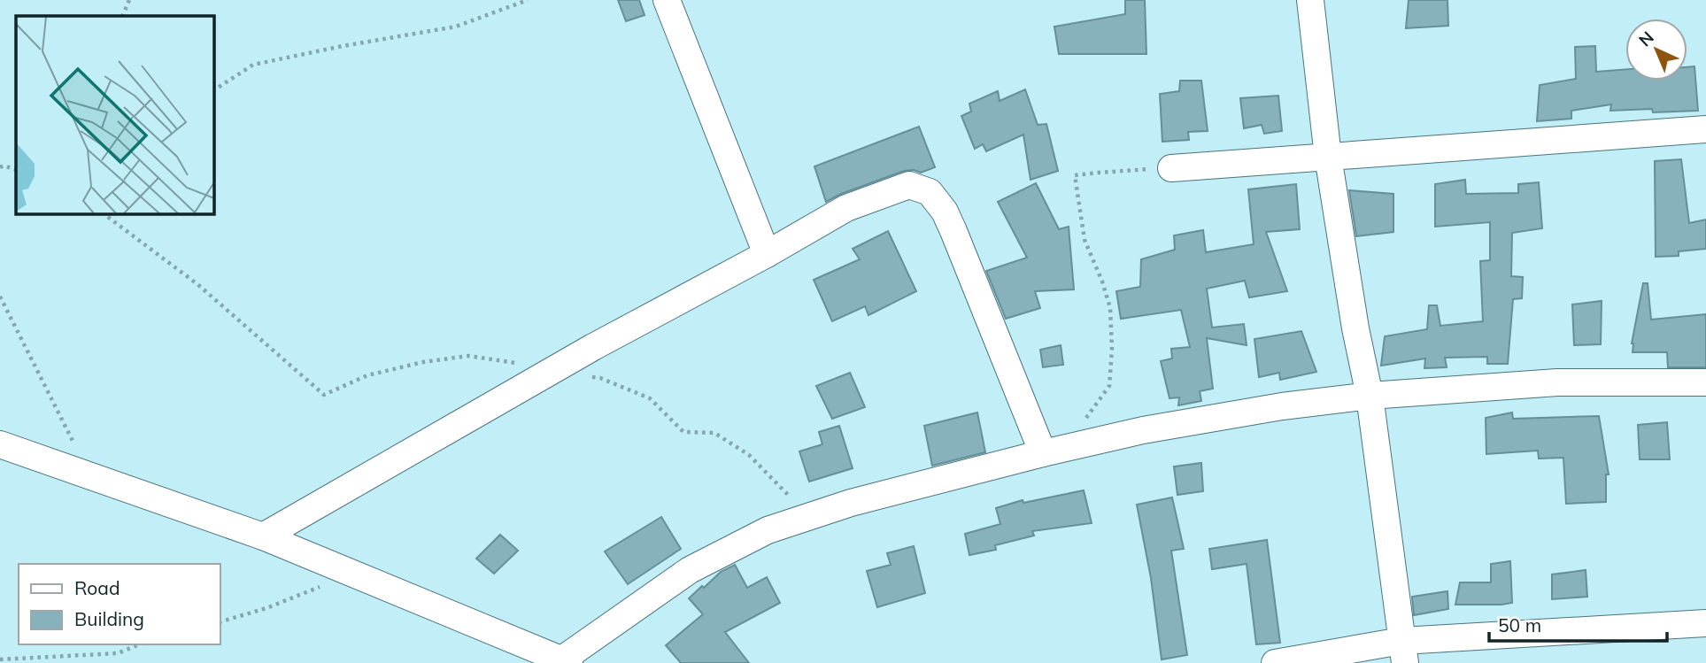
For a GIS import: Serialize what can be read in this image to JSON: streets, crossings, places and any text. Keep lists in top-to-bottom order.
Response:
{
  "legend": ["Road", "Building"],
  "scale_bar": "50 m",
  "north": "top left"
}
